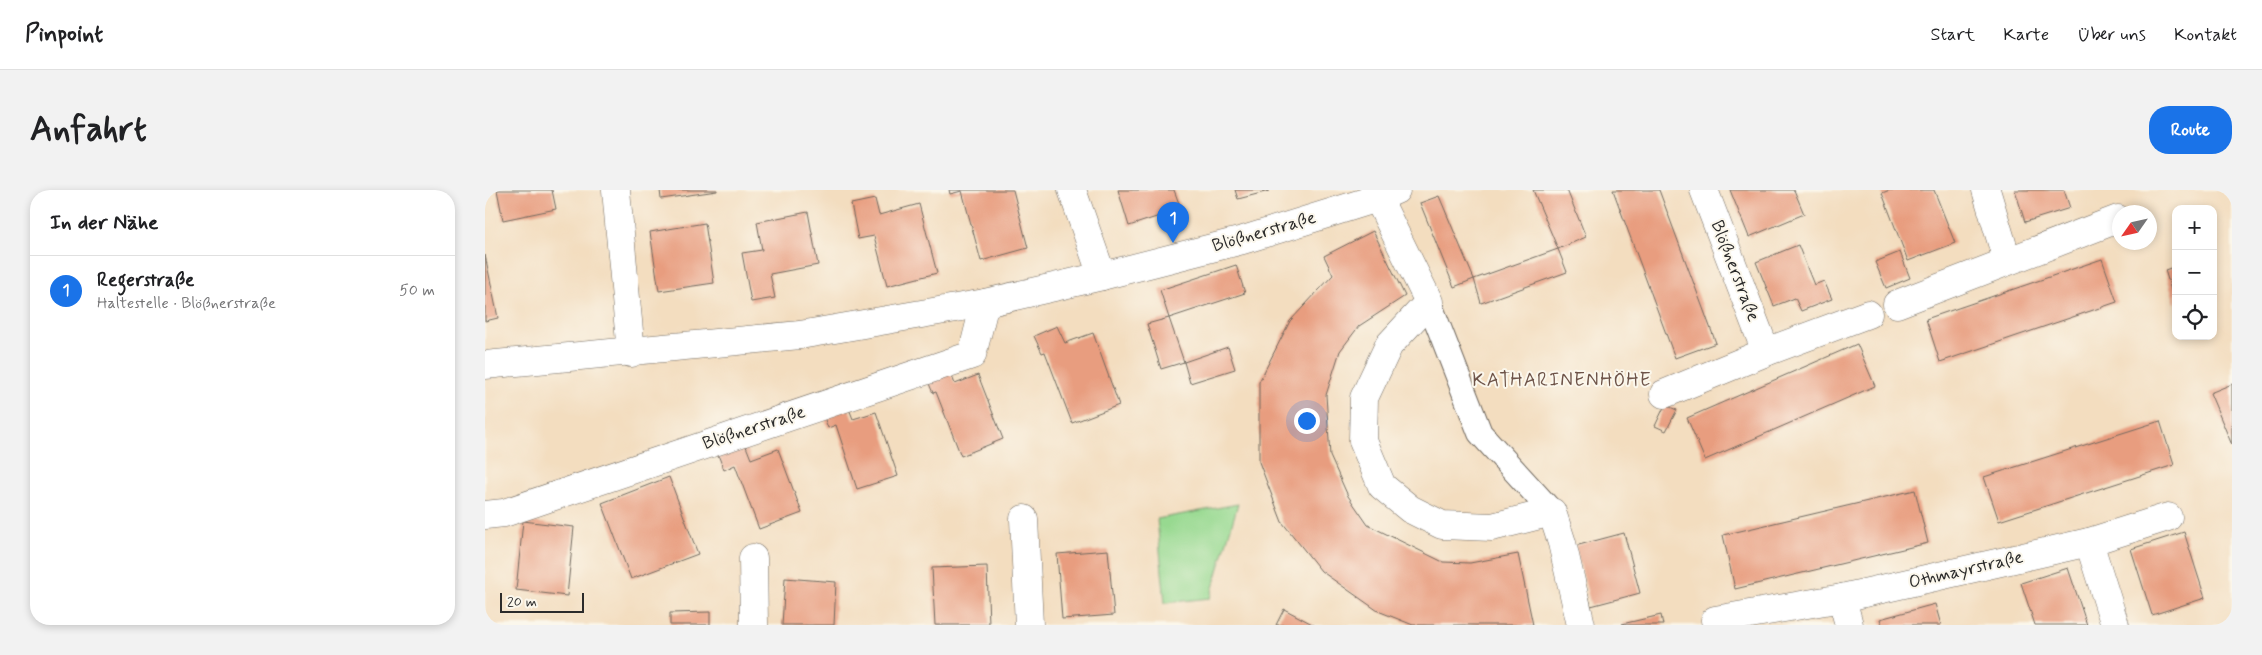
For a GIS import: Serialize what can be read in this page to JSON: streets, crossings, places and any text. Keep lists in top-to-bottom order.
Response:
{
  "streets": {
    "street": ["Blößnerstraße", "Othmayrstraße"]
  },
  "districts": ["KATHARINENHÖHE"],
  "scale_bar": "20 m",
  "north": "bottom left",
  "page": {
    "header": "Pinpoint",
    "nav": [
      "Start",
      "Karte",
      "Über uns",
      "Kontakt"
    ],
    "buttons": "Route",
    "title": "Anfahrt",
    "heading": "In der Nähe",
    "pins": "1",
    "map_buttons": ["+", "−"],
    "list": [
      {
        "mark": "1",
        "name": "Regerstraße",
        "note": "Haltestelle · Blößnerstraße",
        "value": "50 m"
      }
    ],
    "scale": "20 m"
  }
}
